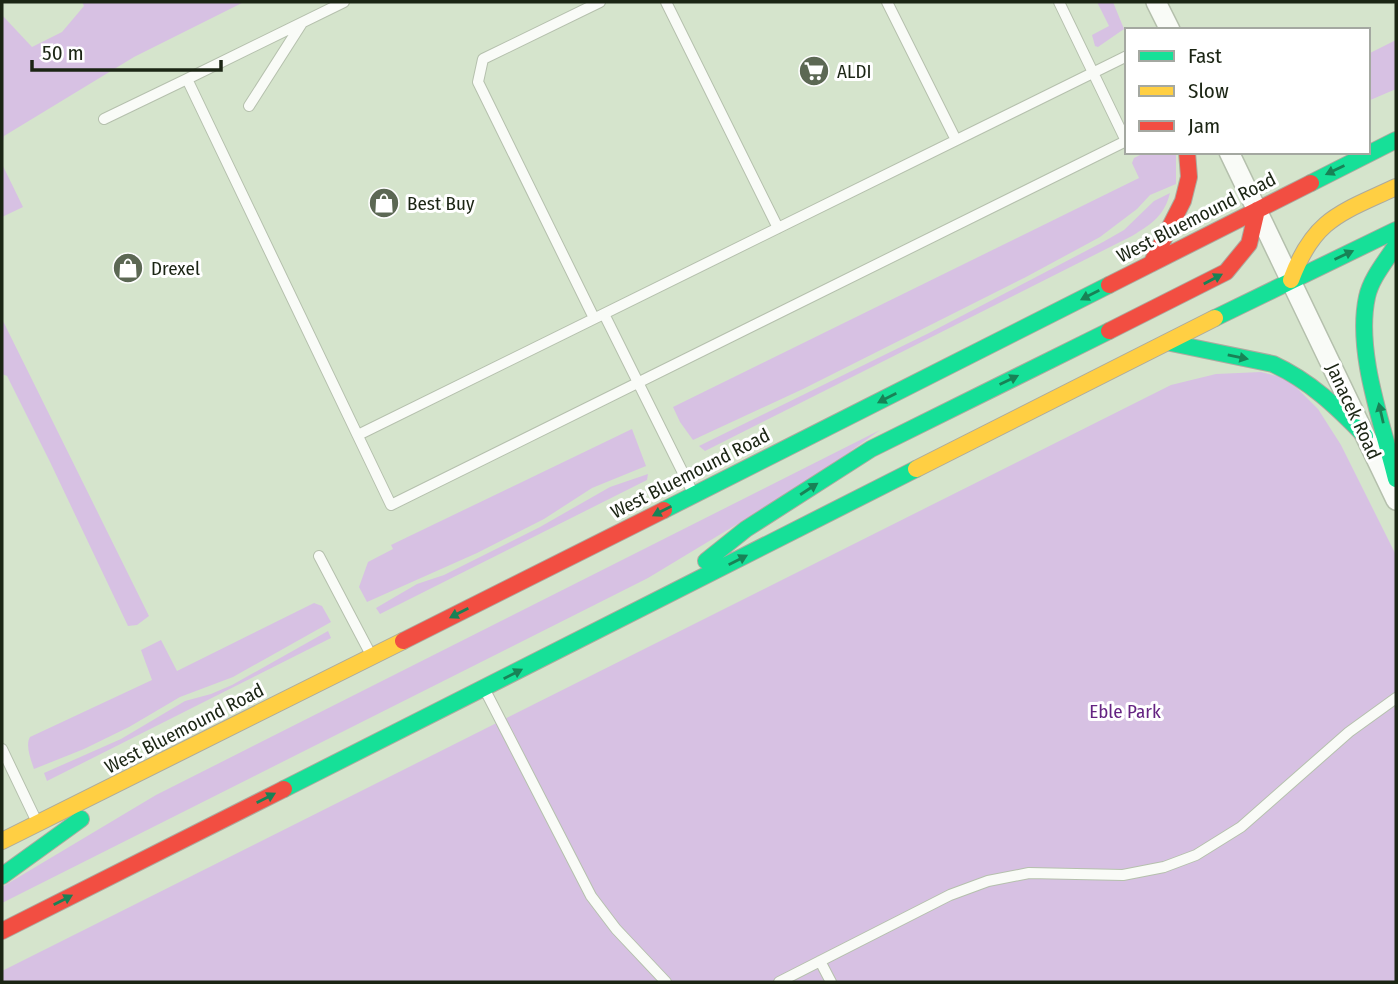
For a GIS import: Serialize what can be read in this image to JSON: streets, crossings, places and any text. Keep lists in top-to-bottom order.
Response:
{
  "streets": {
    "main road": ["West Bluemound Road"],
    "street": ["Janacek Road"]
  },
  "parks": ["Eble Park"],
  "places": {
    "supermarket": ["ALDI"],
    "shop": ["Best Buy", "Drexel"]
  },
  "legend": ["Fast", "Slow", "Jam"],
  "scale_bar": "50 m"
}
